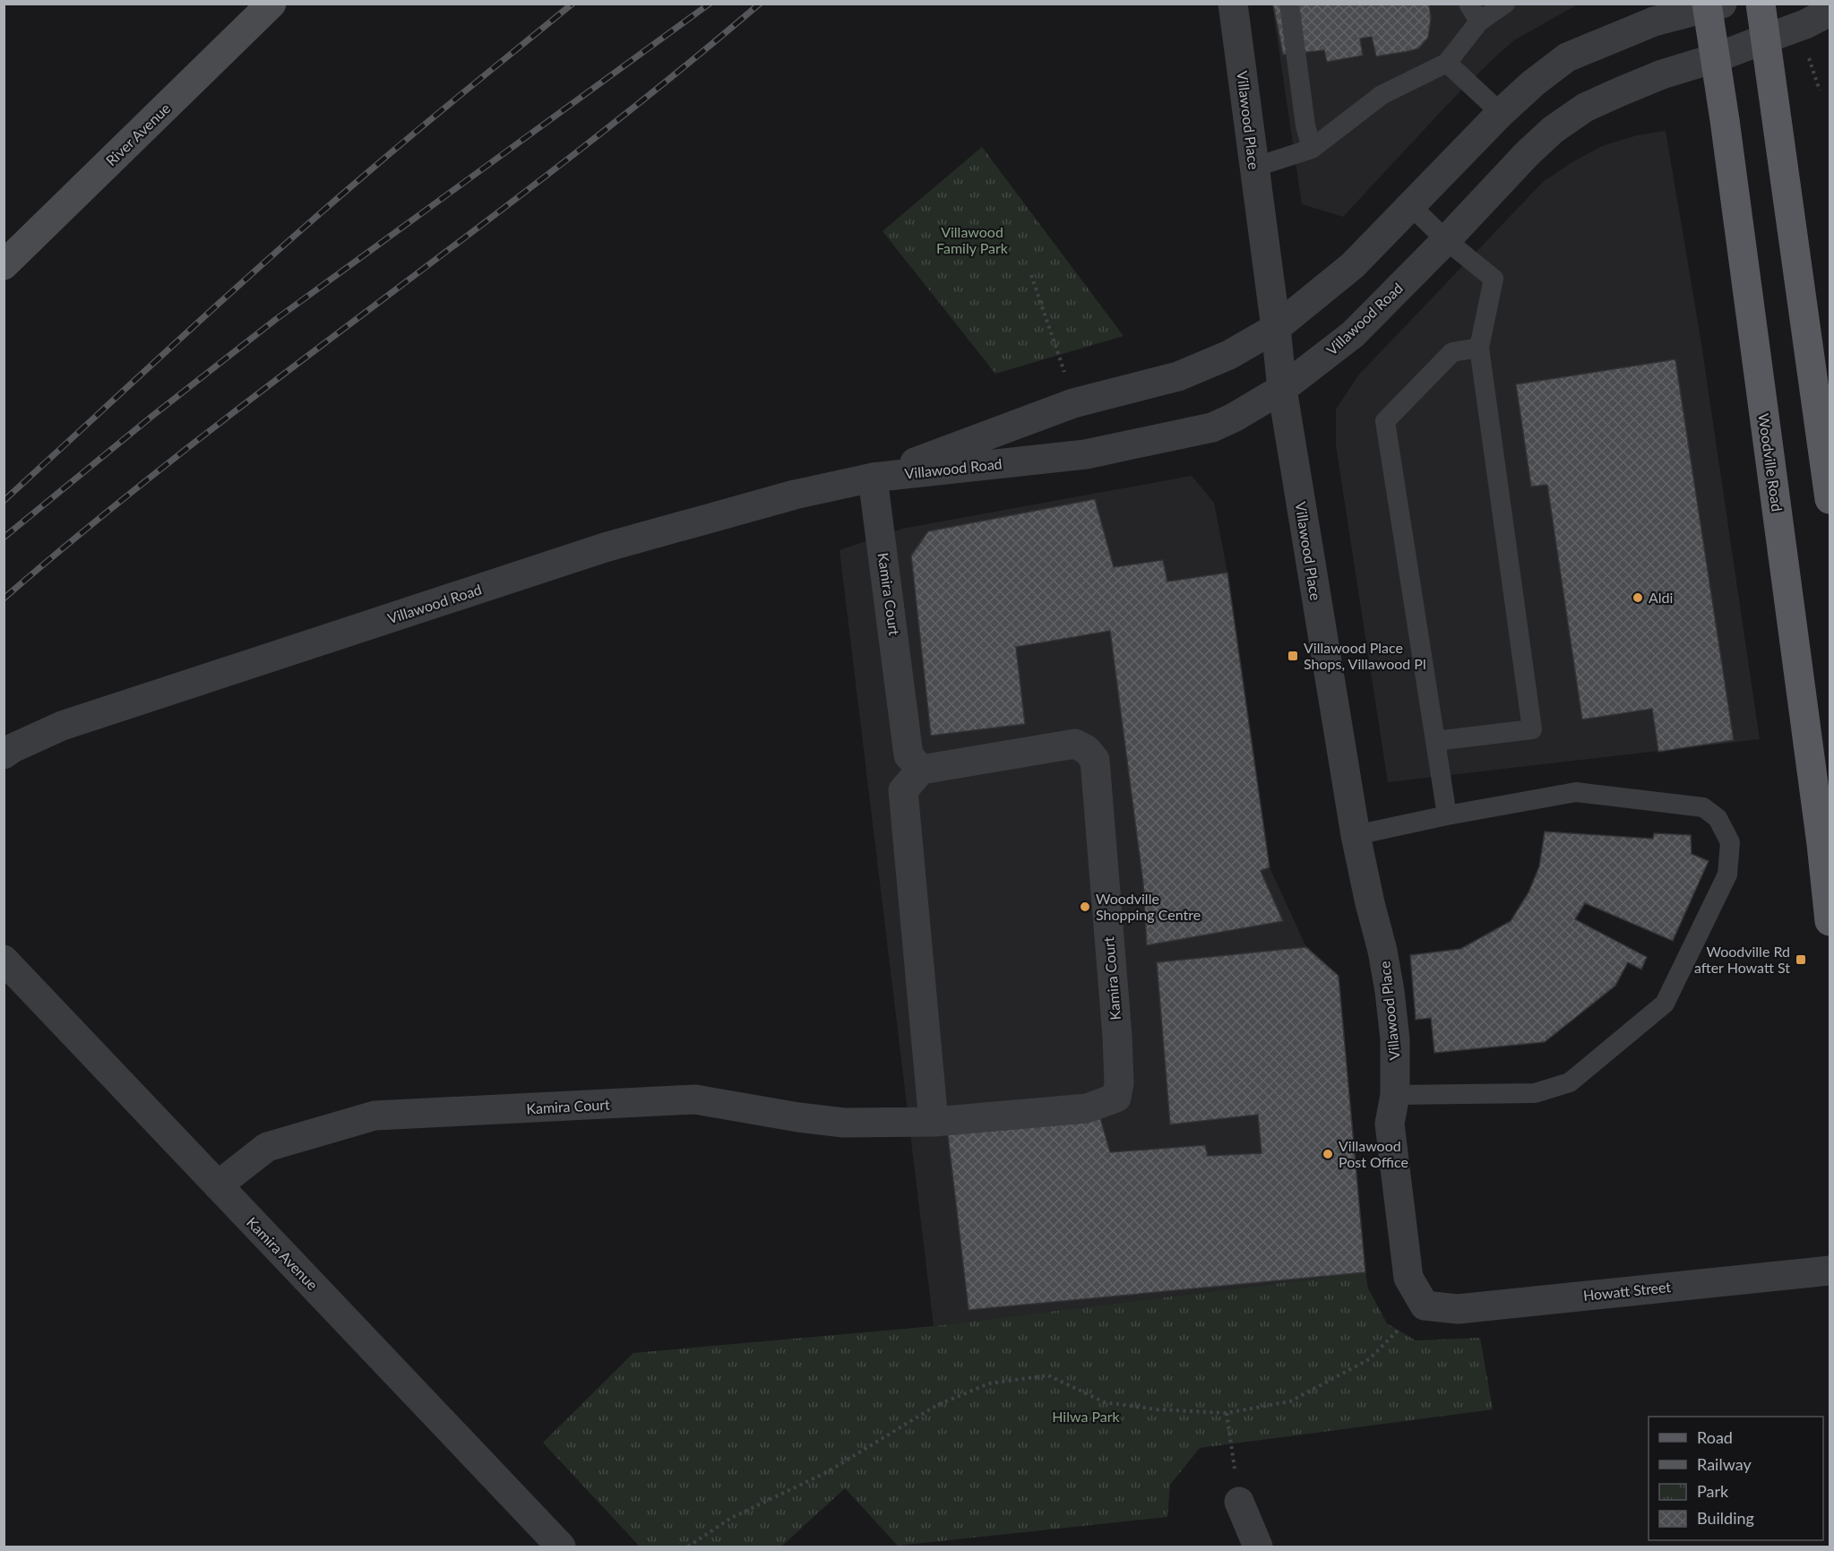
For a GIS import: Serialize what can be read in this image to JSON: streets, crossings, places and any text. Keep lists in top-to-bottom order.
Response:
{
  "streets": {
    "main road": ["River Avenue", "Woodville Road"],
    "street": [
      "Villawood Place",
      "Villawood Road",
      "Kamira Court",
      "Kamira Avenue",
      "Howatt Street"
    ]
  },
  "crossings": [
    ["Villawood Place", "Villawood Road"],
    ["Villawood Place", "Howatt Street"],
    ["Villawood Road", "Woodville Road"],
    ["Villawood Road", "Kamira Court"],
    ["Kamira Court", "Kamira Avenue"]
  ],
  "parks": ["Villawood Family Park", "Hilwa Park"],
  "places": {
    "other": ["Aldi", "Woodville Shopping Centre", "Villawood Post Office"],
    "transit": ["Villawood Place Shops, Villawood Pl", "Woodville Rd after Howatt St"]
  },
  "legend": [
    "Road",
    "Railway",
    "Park",
    "Building"
  ]
}
